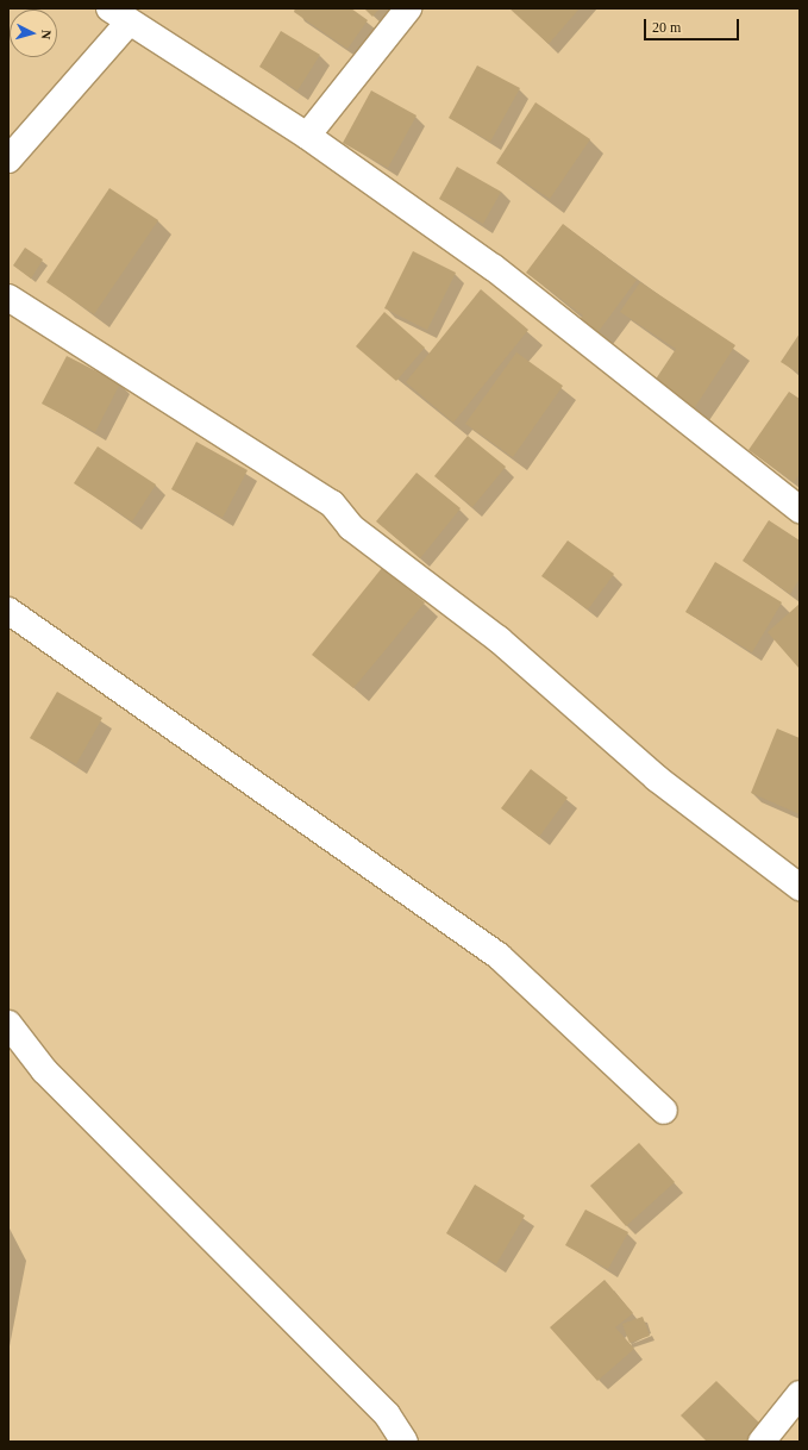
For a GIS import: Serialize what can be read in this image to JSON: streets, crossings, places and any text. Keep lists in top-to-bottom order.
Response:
{
  "scale_bar": "20 m",
  "north": "right"
}
